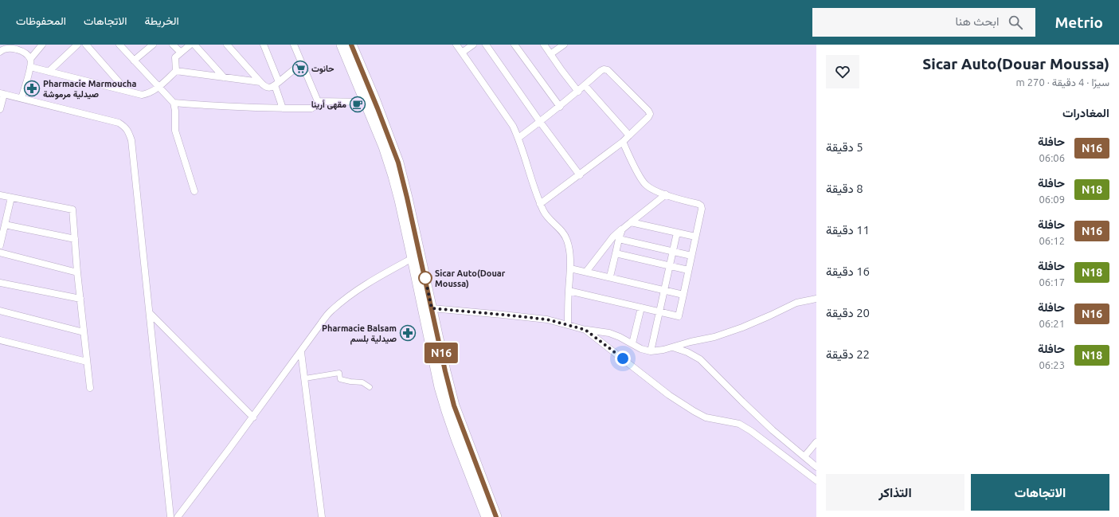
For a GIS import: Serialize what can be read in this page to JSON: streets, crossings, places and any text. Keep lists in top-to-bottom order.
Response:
{
  "places": {
    "supermarket": ["حانوت"],
    "pharmacy": ["Pharmacie Marmoucha صيدلية مرموشة", "Pharmacie Balsam صيدلية بلسم"],
    "cafe": ["مقهى أرينا"],
    "other": ["Sicar Auto(Douar Moussa)"]
  },
  "lines": ["bus line N16"],
  "page": {
    "header": "Metrio",
    "search": "ابحث هنا",
    "nav": ["الخريطة", "الاتجاهات", "المحفوظات"],
    "heading": [
      ["Sicar Auto(Douar Moussa)", "سيرًا · 4 دقيقة · 270 m"],
      "المغادرات"
    ],
    "on_map": "N16",
    "list": [
      {
        "mark": "N16",
        "name": "حافلة",
        "note": "06:06",
        "value": "5 دقيقة"
      },
      {
        "mark": "N18",
        "name": "حافلة",
        "note": "06:09",
        "value": "8 دقيقة"
      },
      {
        "mark": "N16",
        "name": "حافلة",
        "note": "06:12",
        "value": "11 دقيقة"
      },
      {
        "mark": "N18",
        "name": "حافلة",
        "note": "06:17",
        "value": "16 دقيقة"
      },
      {
        "mark": "N16",
        "name": "حافلة",
        "note": "06:21",
        "value": "20 دقيقة"
      },
      {
        "mark": "N18",
        "name": "حافلة",
        "note": "06:23",
        "value": "22 دقيقة"
      }
    ],
    "buttons": ["الاتجاهات", "التذاكر"]
  }
}
